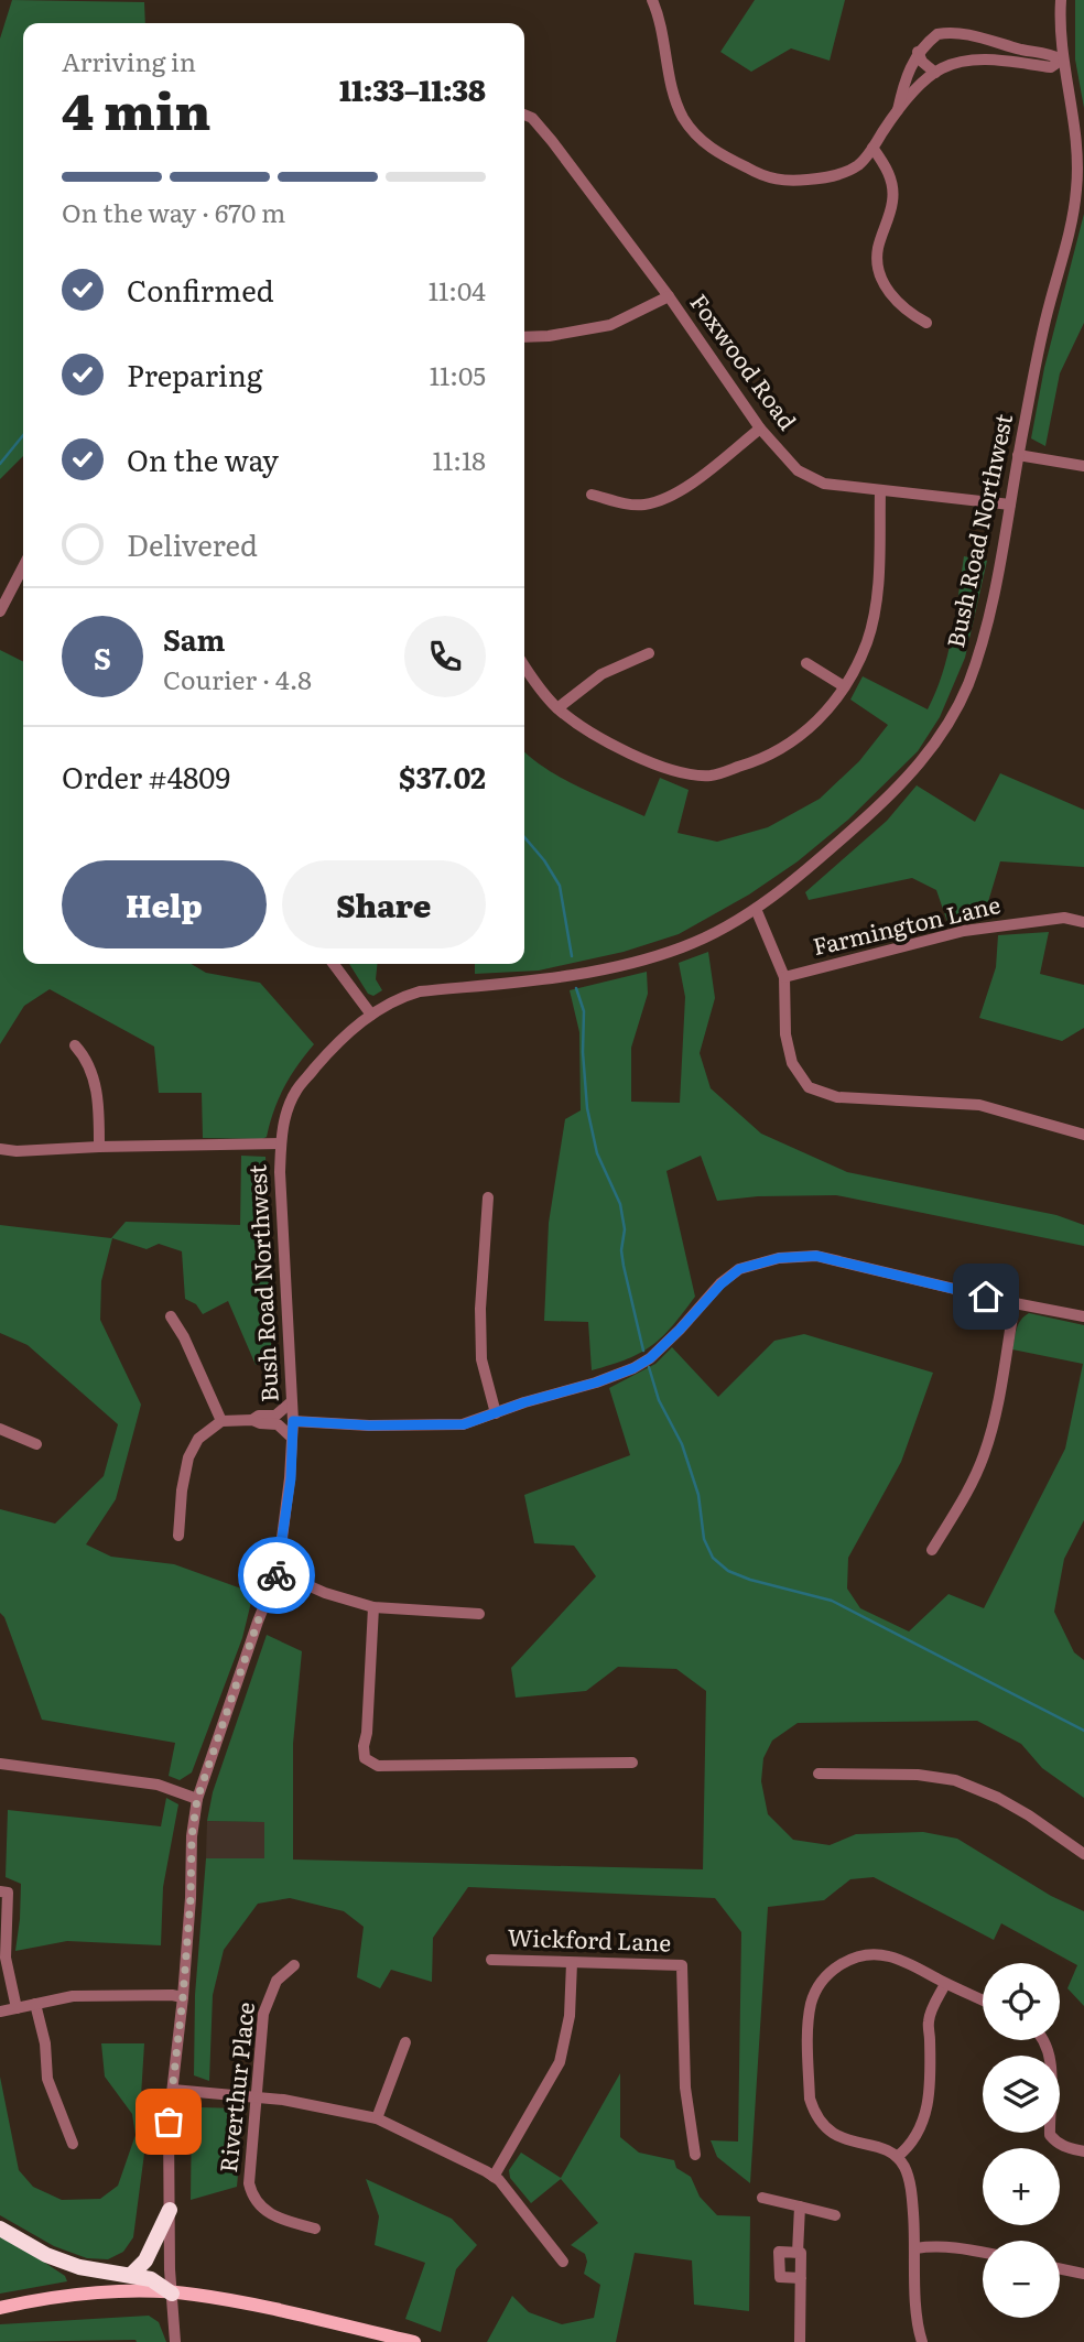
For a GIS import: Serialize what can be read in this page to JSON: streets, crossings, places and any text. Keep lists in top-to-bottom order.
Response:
{
  "streets": {
    "street": [
      "Foxwood Road",
      "Bush Road Northwest",
      "Farmington Lane",
      "Wickford Lane",
      "Riverthur Place"
    ]
  },
  "crossings": [
    ["Foxwood Road", "Bush Road Northwest"]
  ],
  "page": {
    "heading": ["4 min", "Arriving in", "11:33–11:38"],
    "panel": [
      "Sam",
      "Courier · 4.8",
      "Order #4809",
      "$37.02"
    ],
    "bar": "On the way · 670 m",
    "list": [
      ["Confirmed", "11:04"],
      ["Preparing", "11:05"],
      ["On the way", "11:18"],
      "Delivered"
    ],
    "round": "S",
    "buttons": ["Help", "Share"],
    "map_buttons": ["+", "−"]
  }
}
